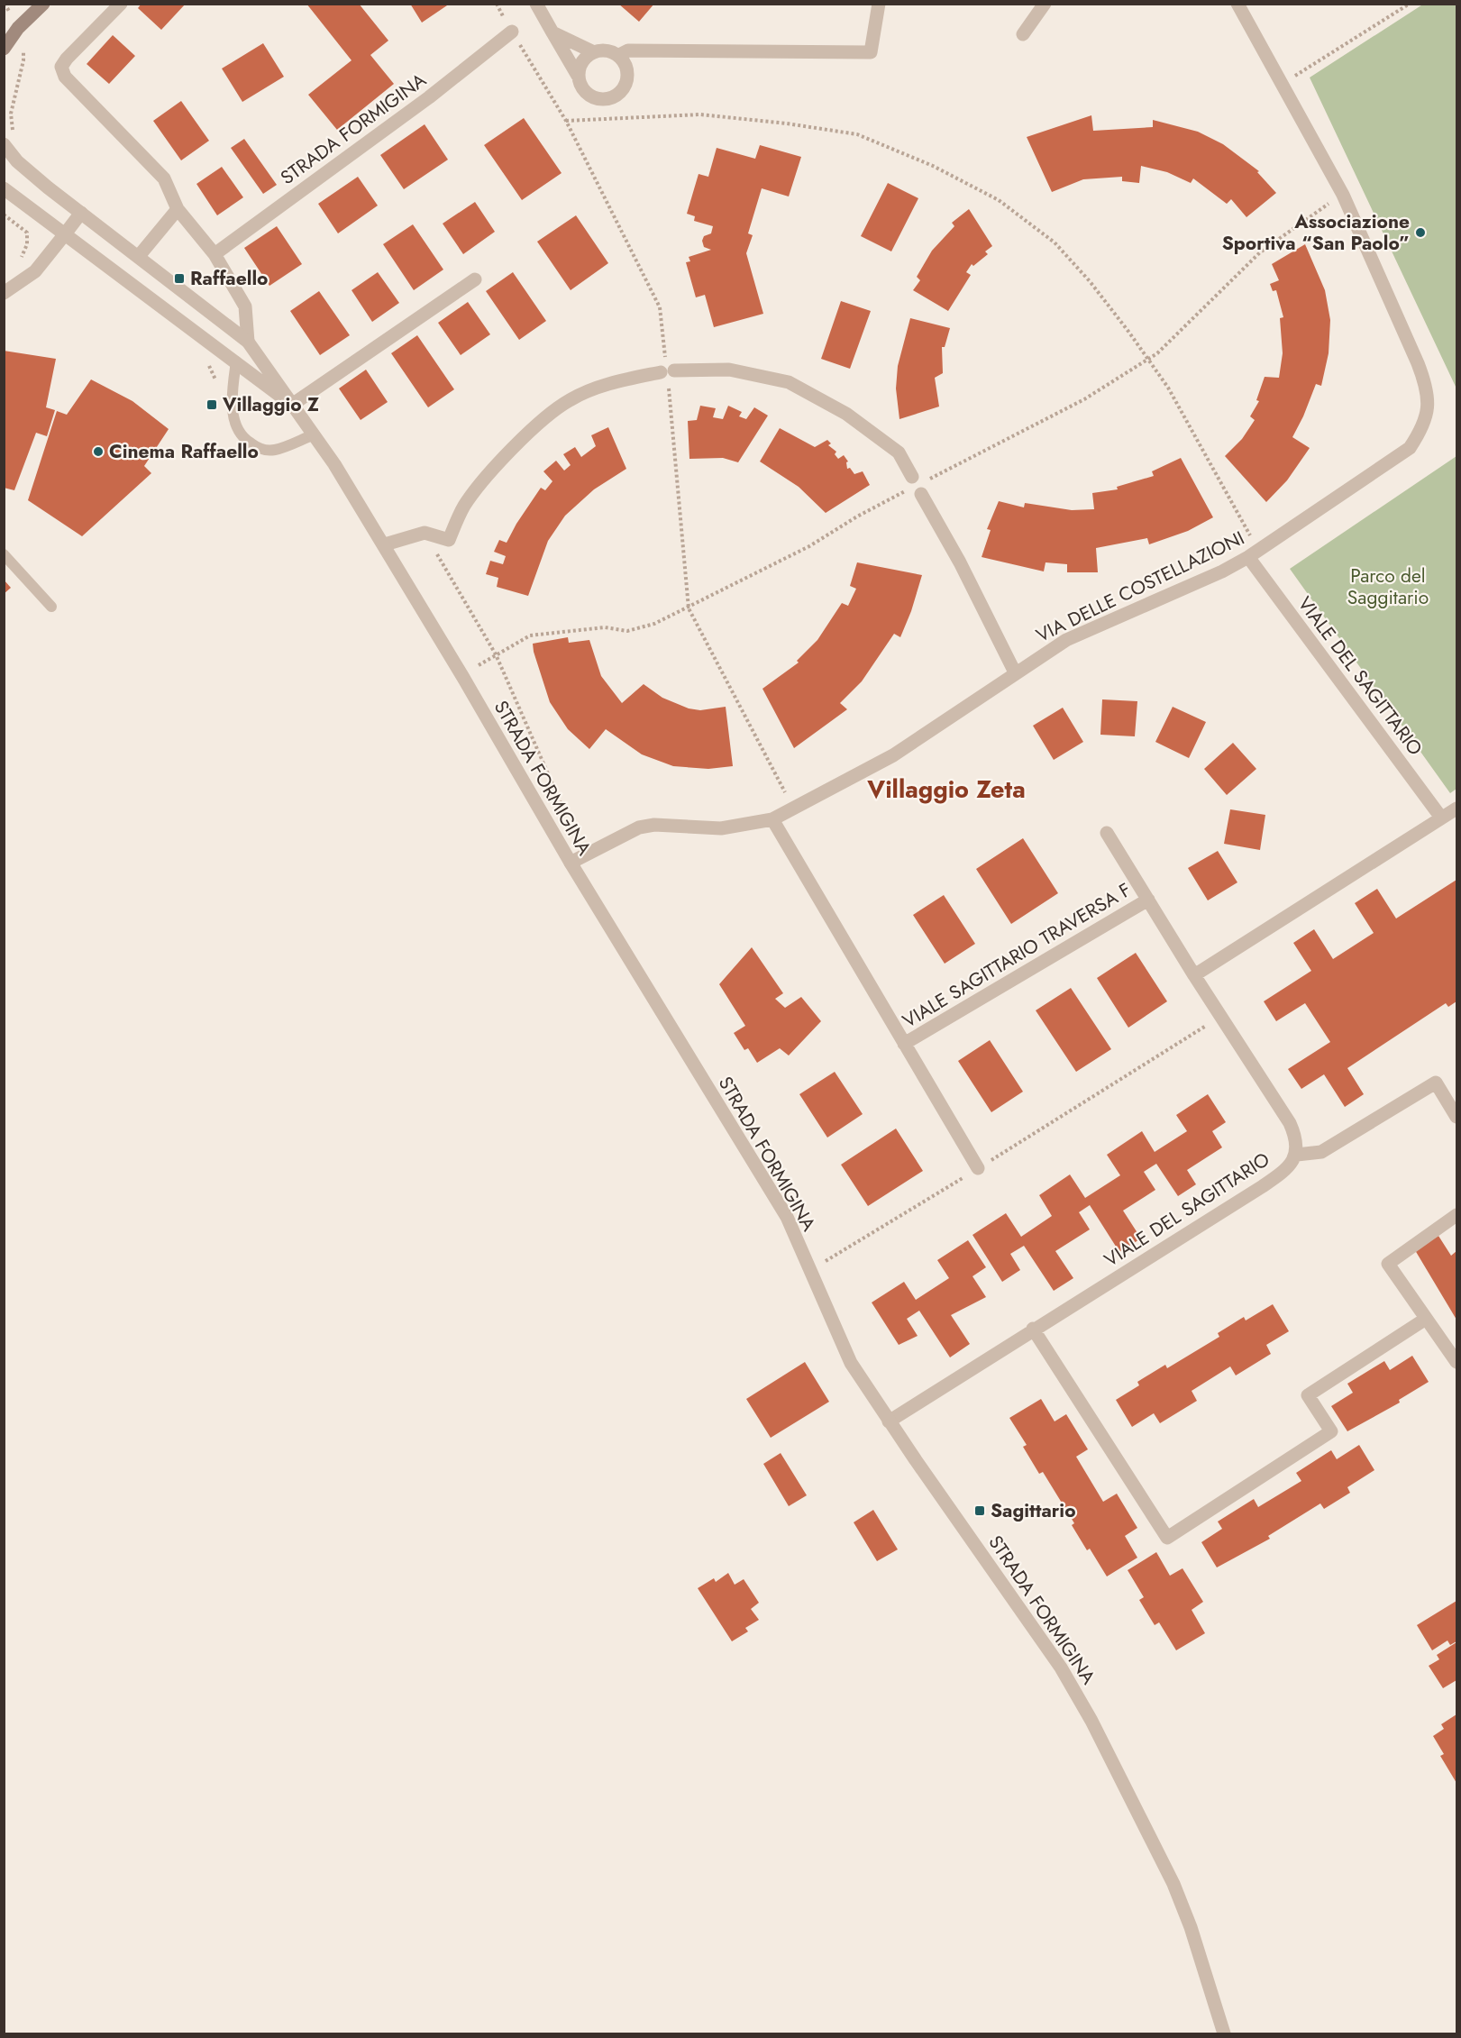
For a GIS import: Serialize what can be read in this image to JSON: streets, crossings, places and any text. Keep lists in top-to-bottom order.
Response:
{
  "streets": {
    "street": [
      "STRADA FORMIGINA",
      "VIA DELLE COSTELLAZIONI",
      "VIALE DEL SAGITTARIO",
      "VIALE SAGITTARIO TRAVERSA F"
    ]
  },
  "crossings": [
    ["STRADA FORMIGINA", "VIA DELLE COSTELLAZIONI"],
    ["STRADA FORMIGINA", "VIALE DEL SAGITTARIO"],
    ["VIA DELLE COSTELLAZIONI", "VIALE DEL SAGITTARIO"],
    ["VIA DELLE COSTELLAZIONI", "VIALE SAGITTARIO TRAVERSA F"],
    ["VIALE DEL SAGITTARIO", "VIALE SAGITTARIO TRAVERSA F"]
  ],
  "districts": ["Villaggio Zeta"],
  "parks": ["Parco del Saggitario"],
  "places": {
    "other": ["Associazione Sportiva “San Paolo”", "Cinema Raffaello"],
    "transit": ["Raffaello", "Villaggio Z", "Sagittario"]
  }
}
